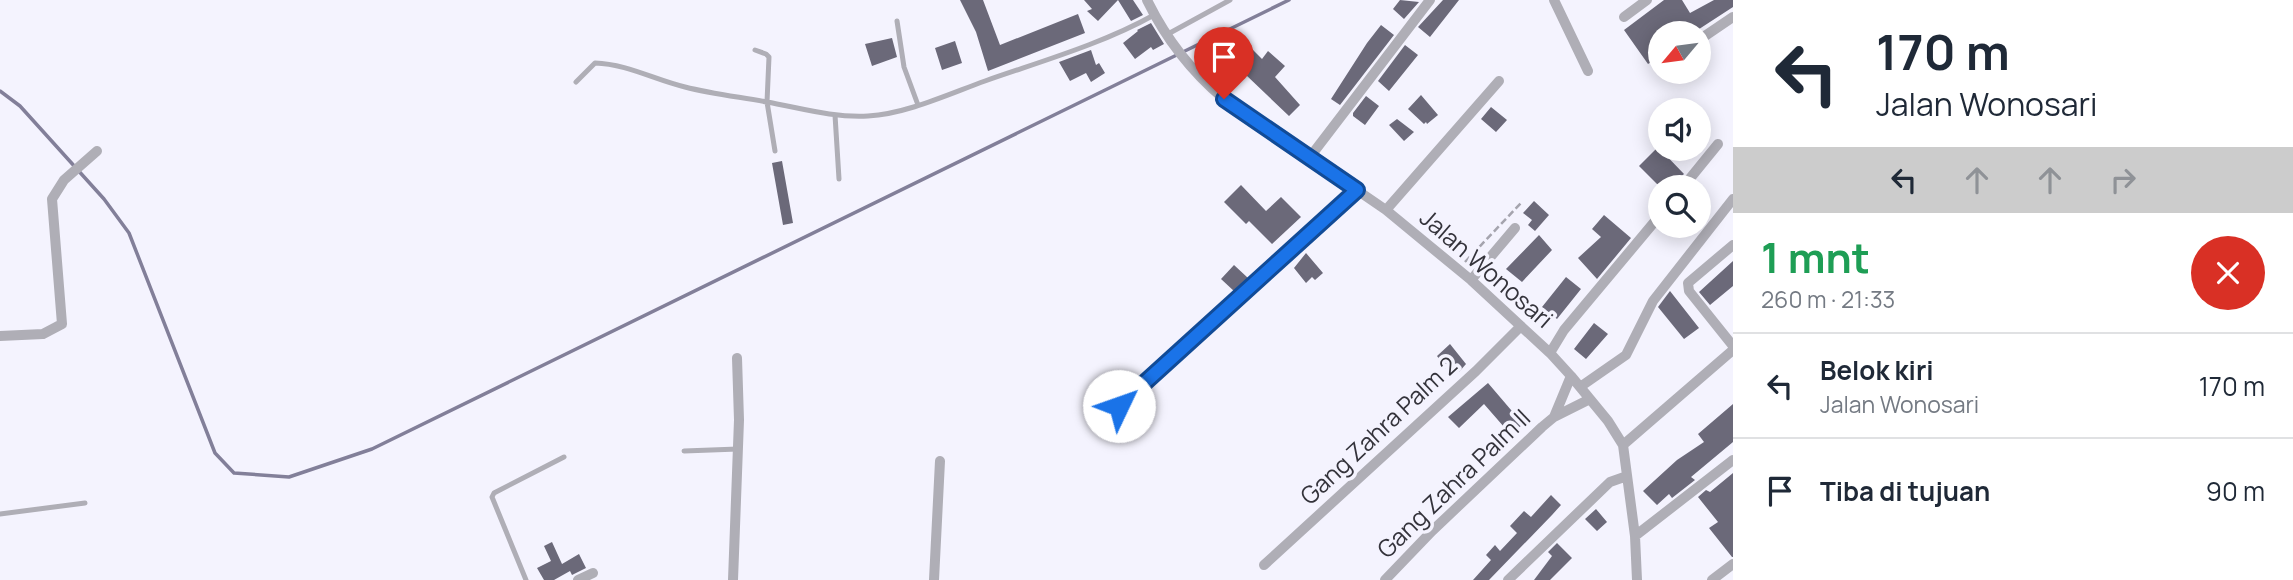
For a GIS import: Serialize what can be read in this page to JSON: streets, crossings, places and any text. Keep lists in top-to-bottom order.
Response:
{
  "streets": {
    "street": ["Jalan Wonosari", "Gang Zahra Palm 2", "Gang Zahra Palm II"]
  },
  "crossings": [
    ["Jalan Wonosari", "Gang Zahra Palm 2"],
    ["Jalan Wonosari", "Gang Zahra Palm II"]
  ],
  "north": "bottom left",
  "page": {
    "turn": ["170 m", "Jalan Wonosari"],
    "heading": ["1 mnt", "260 m · 21:33"],
    "list": [
      {
        "name": "Belok kiri",
        "note": "Jalan Wonosari",
        "value": "170 m"
      },
      {
        "name": "Tiba di tujuan",
        "value": "90 m"
      }
    ]
  }
}
